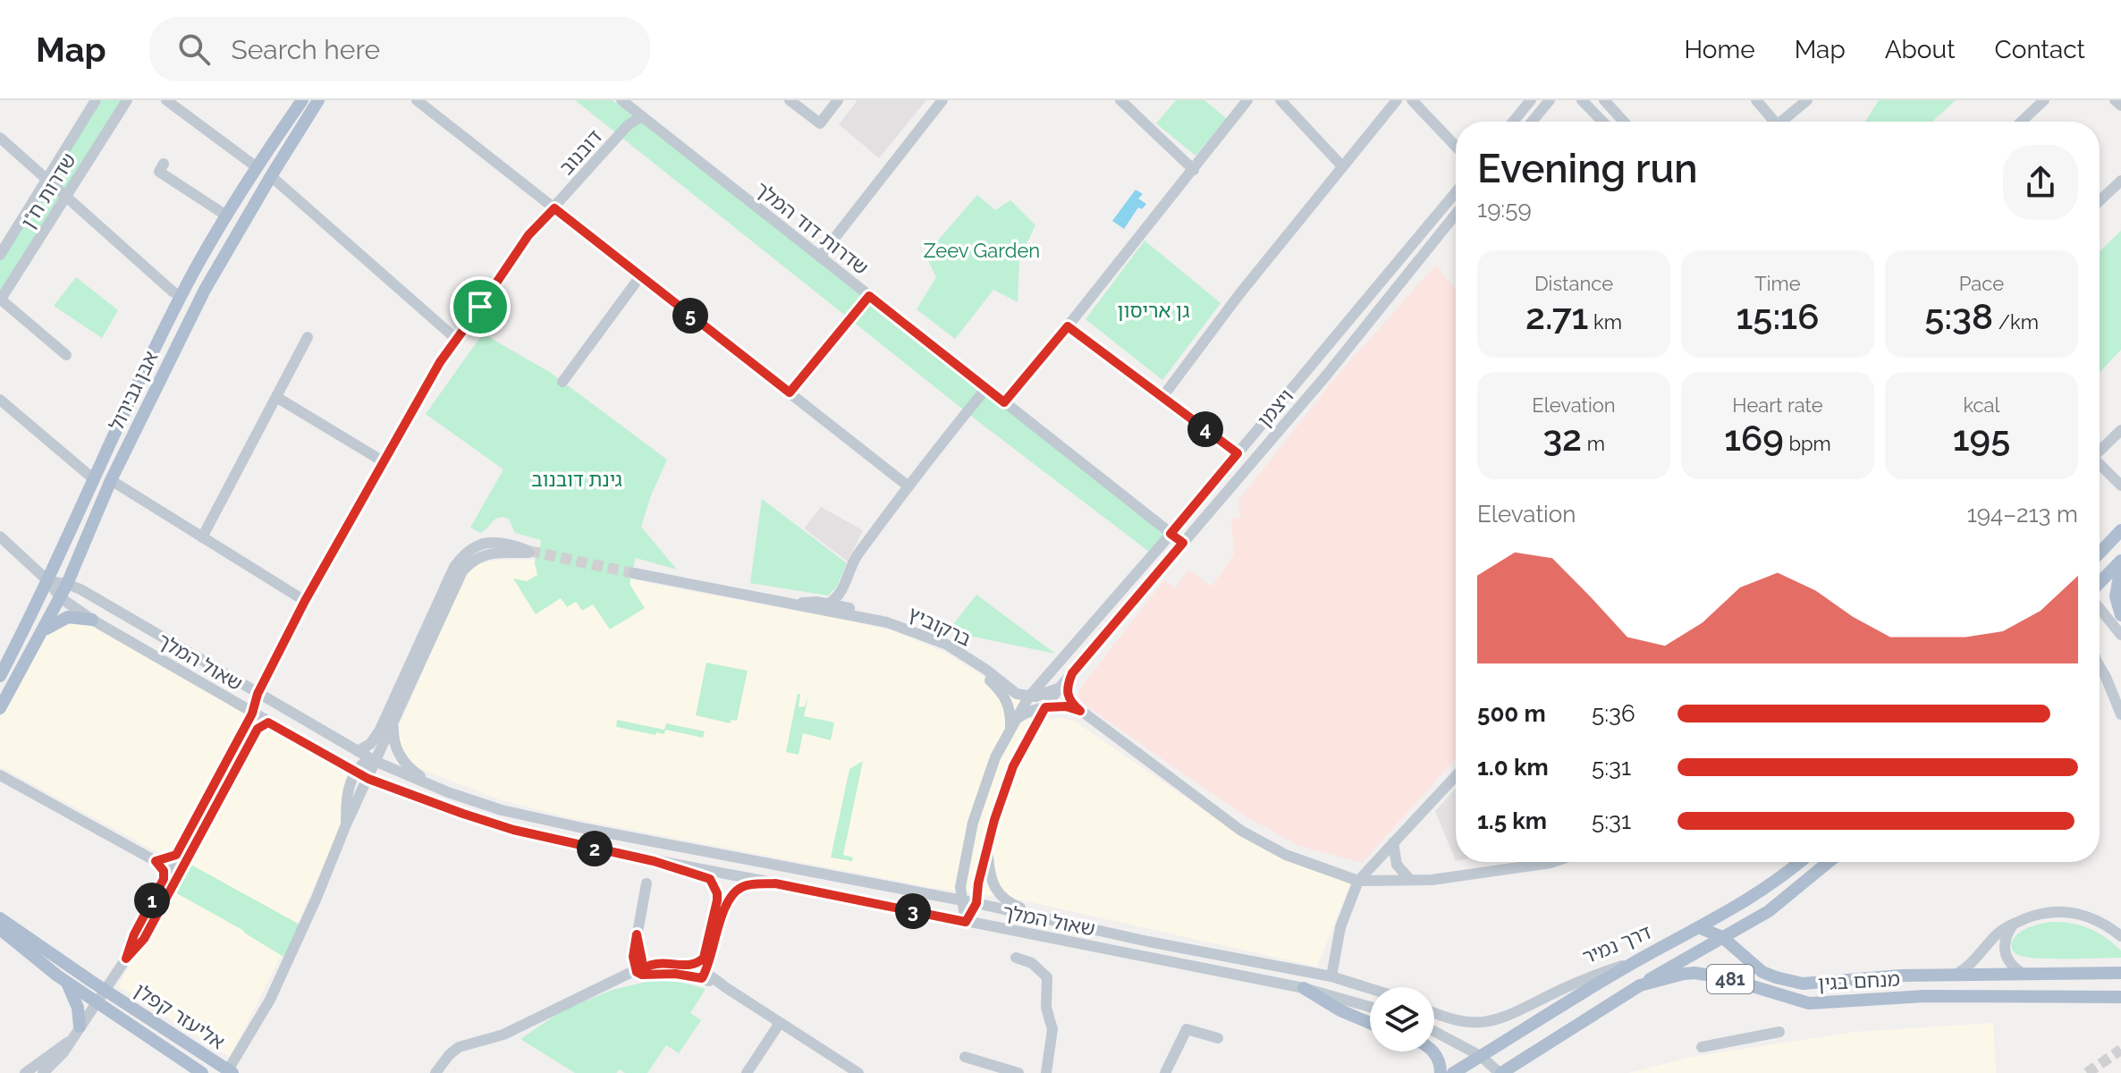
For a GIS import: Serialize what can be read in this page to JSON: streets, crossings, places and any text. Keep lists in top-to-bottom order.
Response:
{
  "streets": {
    "main road": [
      "אבן גבירול",
      "דרך נמיר",
      "481",
      "מנחם בגין",
      "אליעזר קפלן"
    ],
    "street": [
      "דובנוב",
      "שדרות ח\"ן",
      "שדרות דוד המלך",
      "ויצמן",
      "ברקוביץ",
      "שאול המלך"
    ]
  },
  "crossings": [
    ["דובנוב", "שדרות דוד המלך"],
    ["דובנוב", "שאול המלך"],
    ["דובנוב", "אליעזר קפלן"],
    ["שדרות דוד המלך", "ויצמן"],
    ["אבן גבירול", "שאול המלך"],
    ["ויצמן", "ברקוביץ"],
    ["ויצמן", "שאול המלך"],
    ["דרך נמיר", "מנחם בגין"]
  ],
  "parks": ["Zeev Garden", "גן אריסון", "גינת דובנוב"],
  "page": {
    "header": "Map",
    "search": "Search here",
    "nav": [
      "Home",
      "Map",
      "About",
      "Contact"
    ],
    "heading": ["Evening run", "19:59"],
    "stats": [
      ["Distance", "2.71 km"],
      ["Time", "15:16"],
      ["Pace", "5:38 /km"],
      ["Elevation", "32 m"],
      ["Heart rate", "169 bpm"],
      ["kcal", "195"]
    ],
    "pins": [
      "5",
      "4",
      "2",
      "1",
      "3"
    ],
    "chart": ["Elevation", "194–213 m"],
    "list": [
      {
        "name": "500 m",
        "note": "5:36"
      },
      {
        "name": "1.0 km",
        "note": "5:31"
      },
      {
        "name": "1.5 km",
        "note": "5:31"
      }
    ]
  }
}
